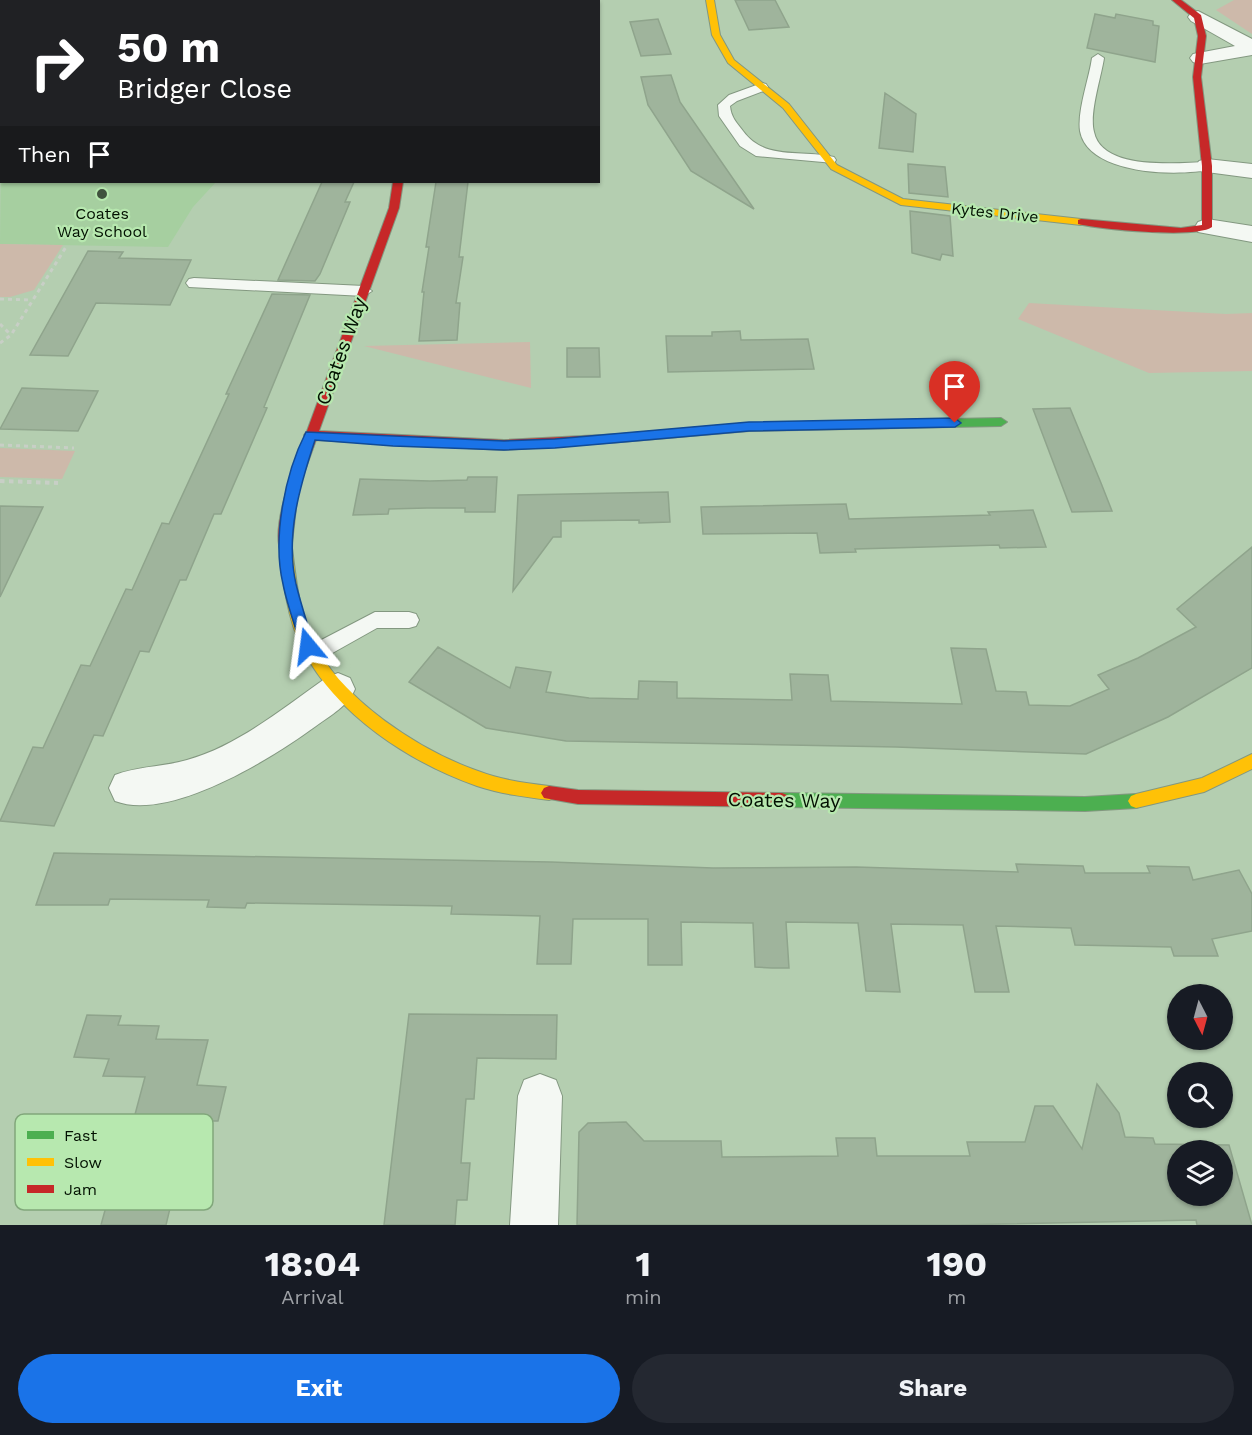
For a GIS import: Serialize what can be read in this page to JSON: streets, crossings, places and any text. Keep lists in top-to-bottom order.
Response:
{
  "streets": {
    "street": ["Kytes Drive", "Coates Way"]
  },
  "places": ["Coates Way School"],
  "legend": ["Fast", "Slow", "Jam"],
  "north": "bottom",
  "page": {
    "turn": ["50 m", "Bridger Close"],
    "then": "Then",
    "eta": [
      "18:04",
      "Arrival",
      "1",
      "min",
      "190",
      "m"
    ],
    "buttons": ["Exit", "Share"]
  }
}
